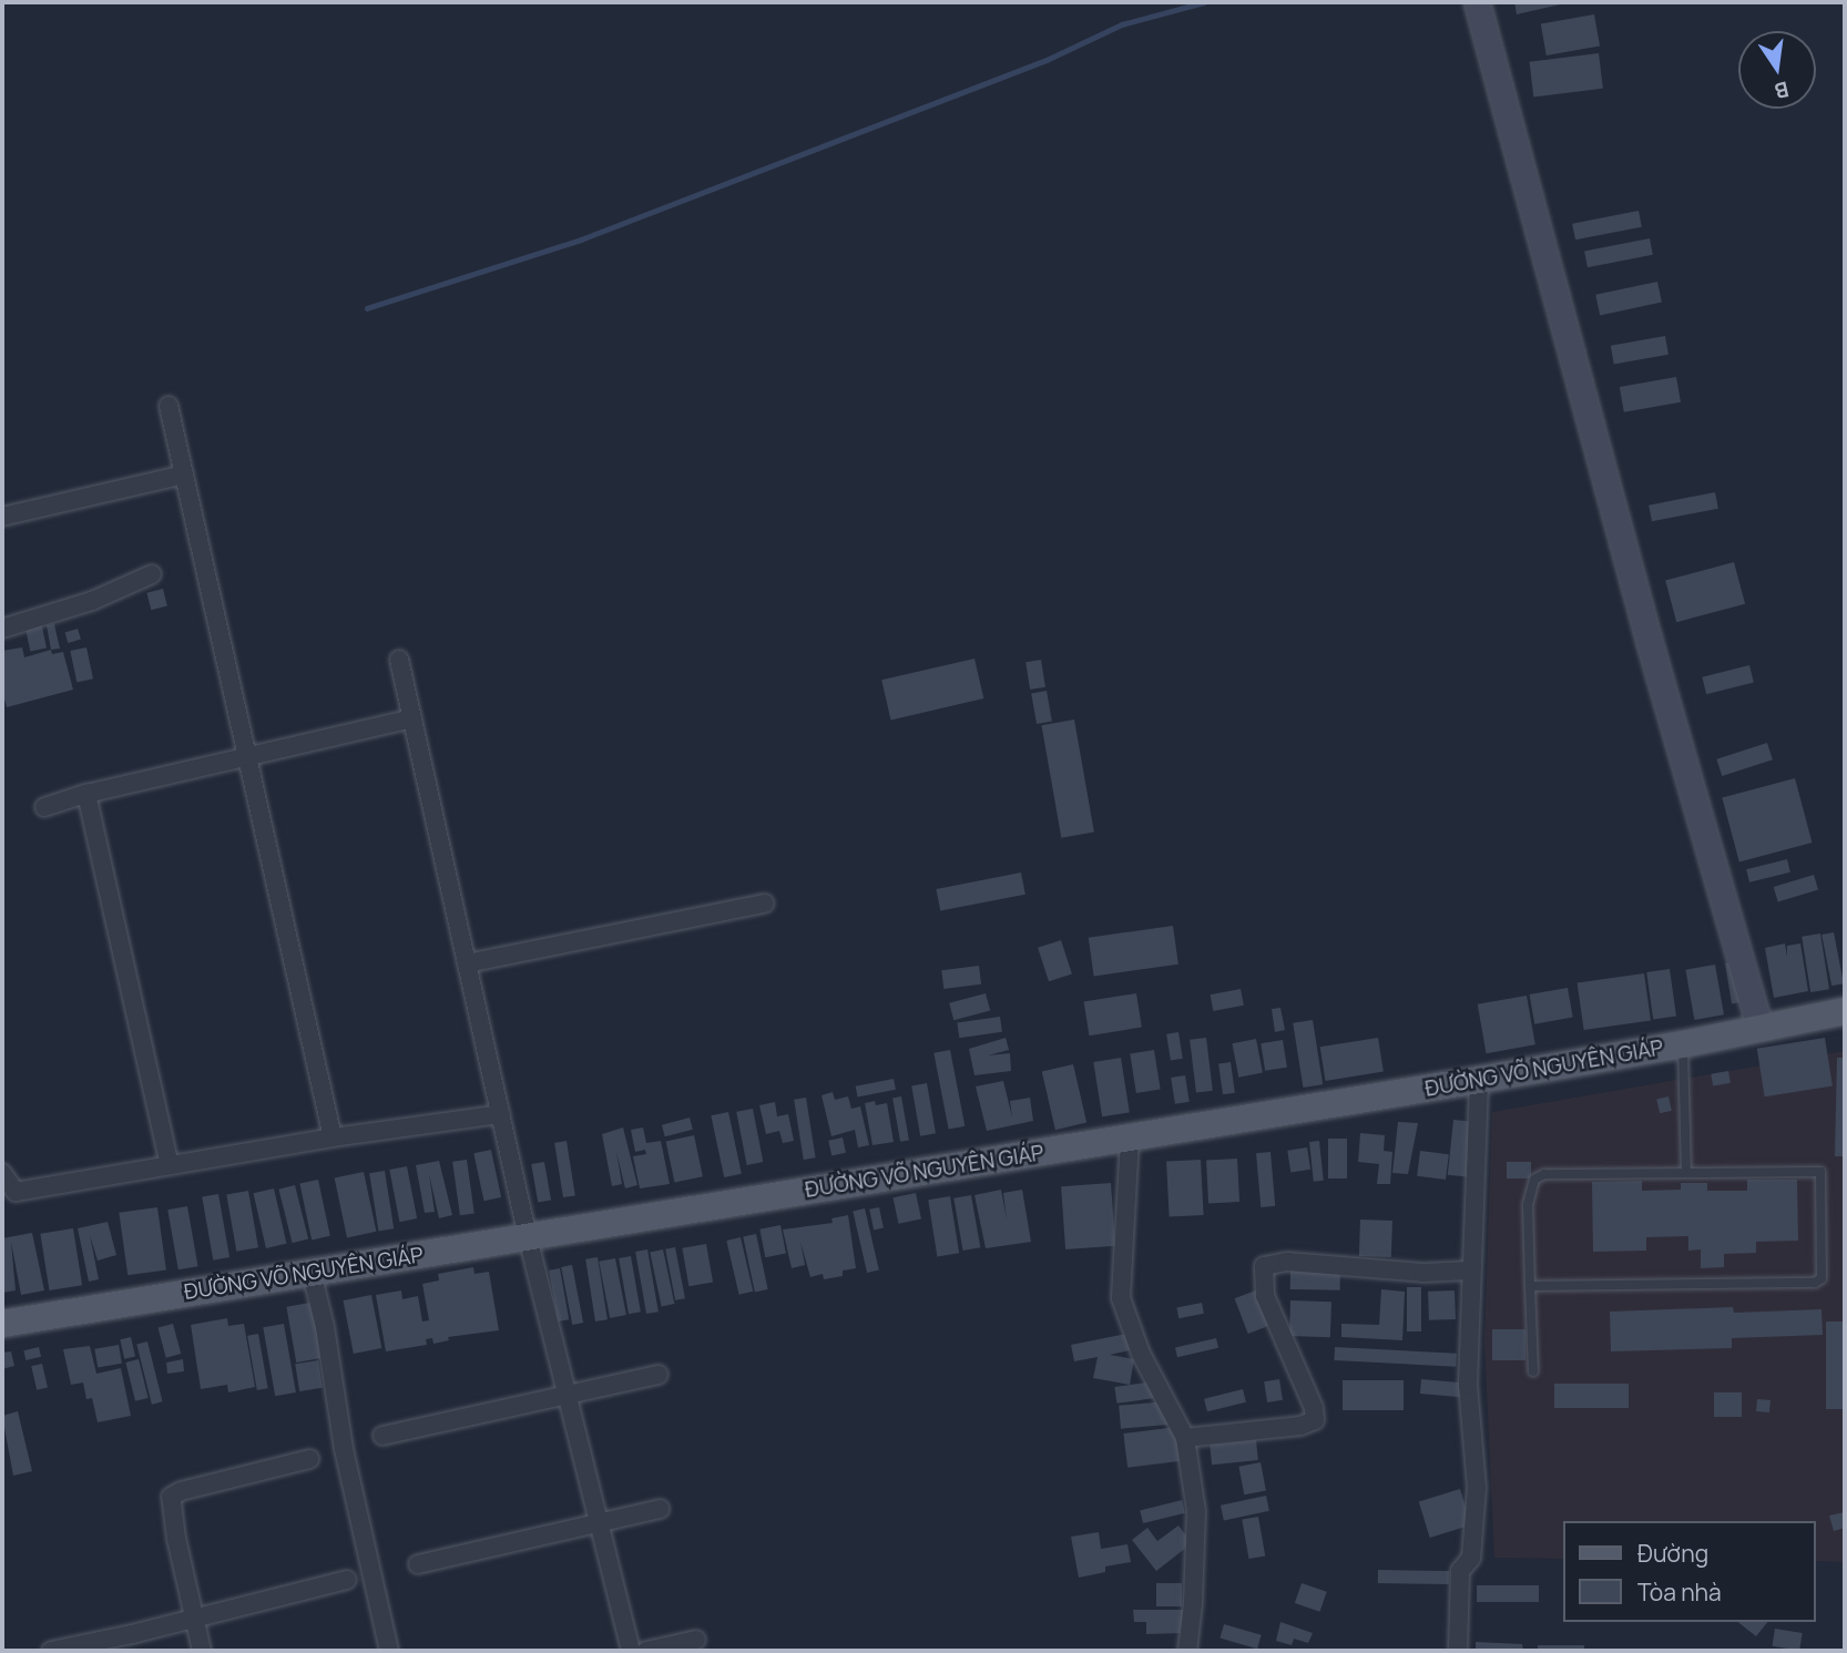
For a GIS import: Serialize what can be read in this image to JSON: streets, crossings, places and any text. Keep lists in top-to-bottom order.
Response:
{
  "streets": {
    "main road": ["ĐƯỜNG VÕ NGUYÊN GIÁP"]
  },
  "legend": ["Đường", "Tòa nhà"],
  "north": "bottom"
}
